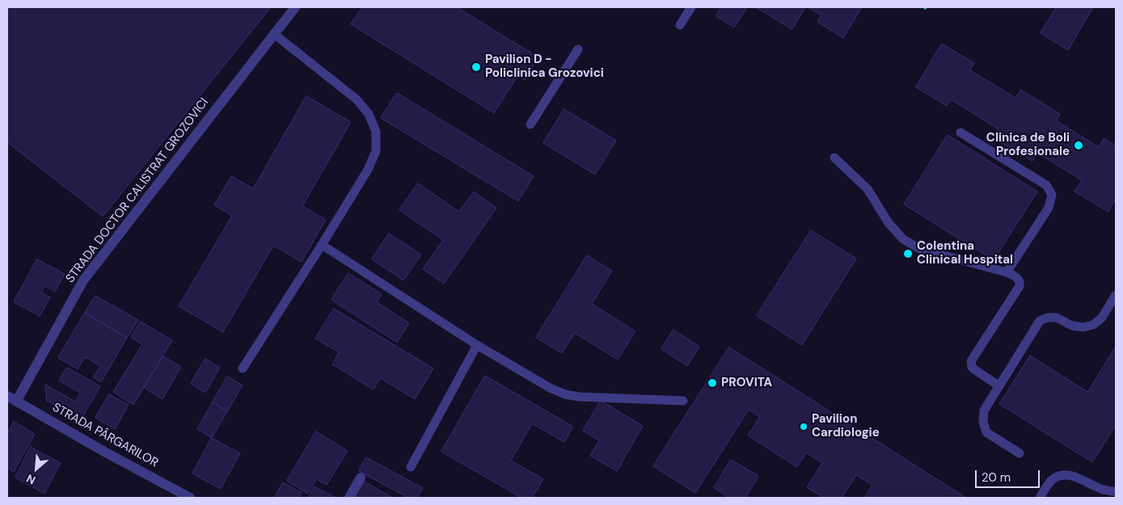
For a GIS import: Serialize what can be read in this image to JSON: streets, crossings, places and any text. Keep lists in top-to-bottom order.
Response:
{
  "streets": {
    "street": ["STRADA DOCTOR CALISTRAT GROZOVICI", "STRADA PÂRGARILOR"]
  },
  "crossings": [
    ["STRADA DOCTOR CALISTRAT GROZOVICI", "STRADA PÂRGARILOR"]
  ],
  "places": [
    "Pavilion D - Policlinica Grozovici",
    "Clinica de Boli Profesionale",
    "Colentina Clinical Hospital",
    "PROVITA",
    "Pavilion Cardiologie"
  ],
  "scale_bar": "20 m",
  "north": "bottom left"
}
